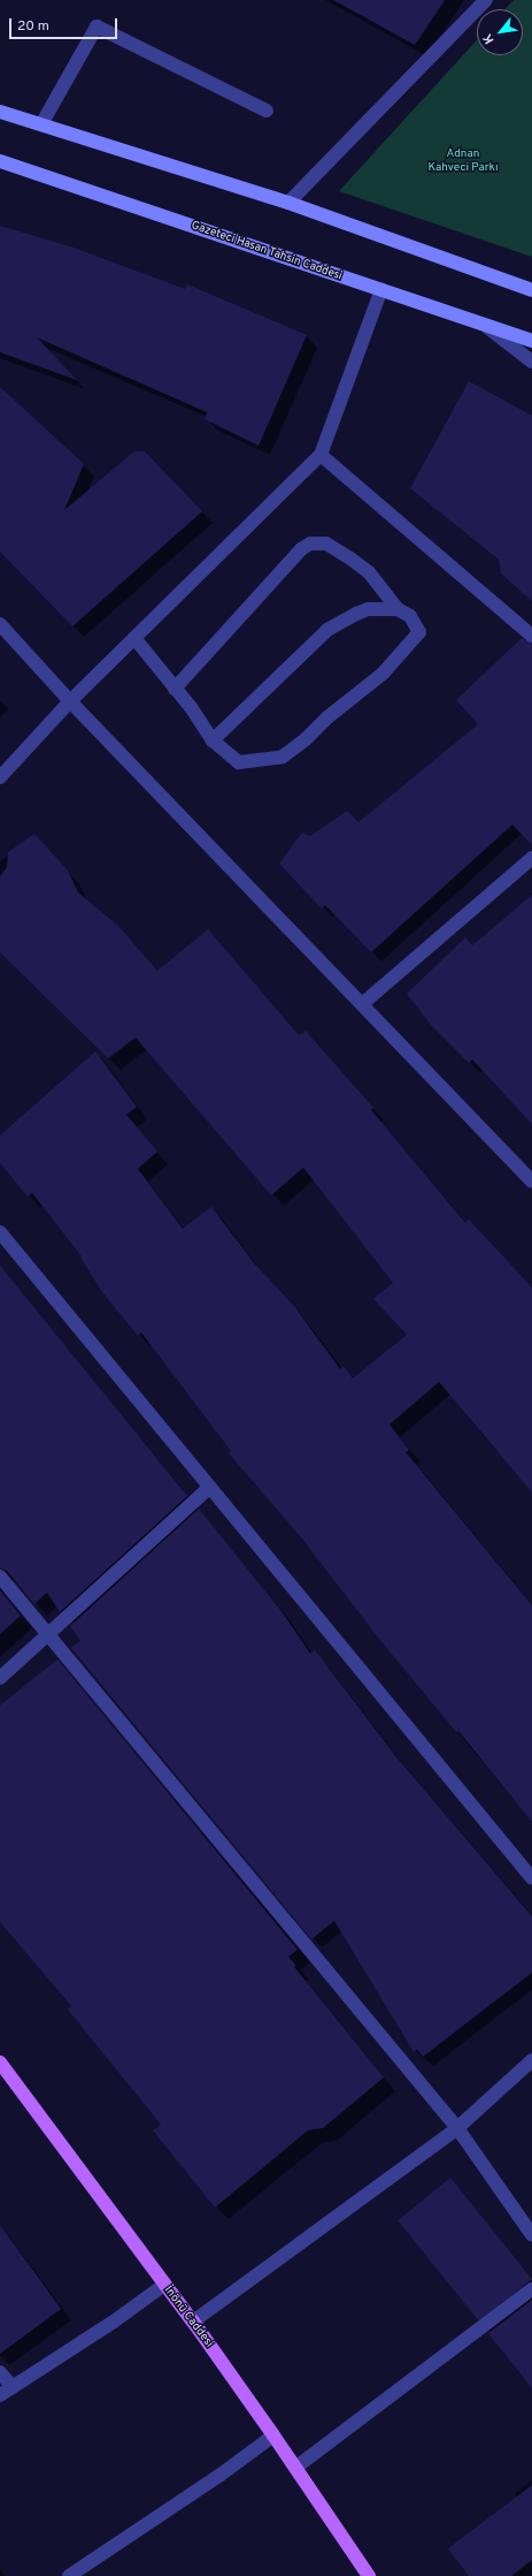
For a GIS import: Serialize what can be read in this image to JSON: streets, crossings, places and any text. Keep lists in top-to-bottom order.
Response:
{
  "streets": {
    "main road": ["Gazeteci Hasan Tahsin Caddesi", "İnönü Caddesi"]
  },
  "parks": ["Adnan Kahveci Parkı"],
  "scale_bar": "20 m",
  "north": "bottom left"
}
